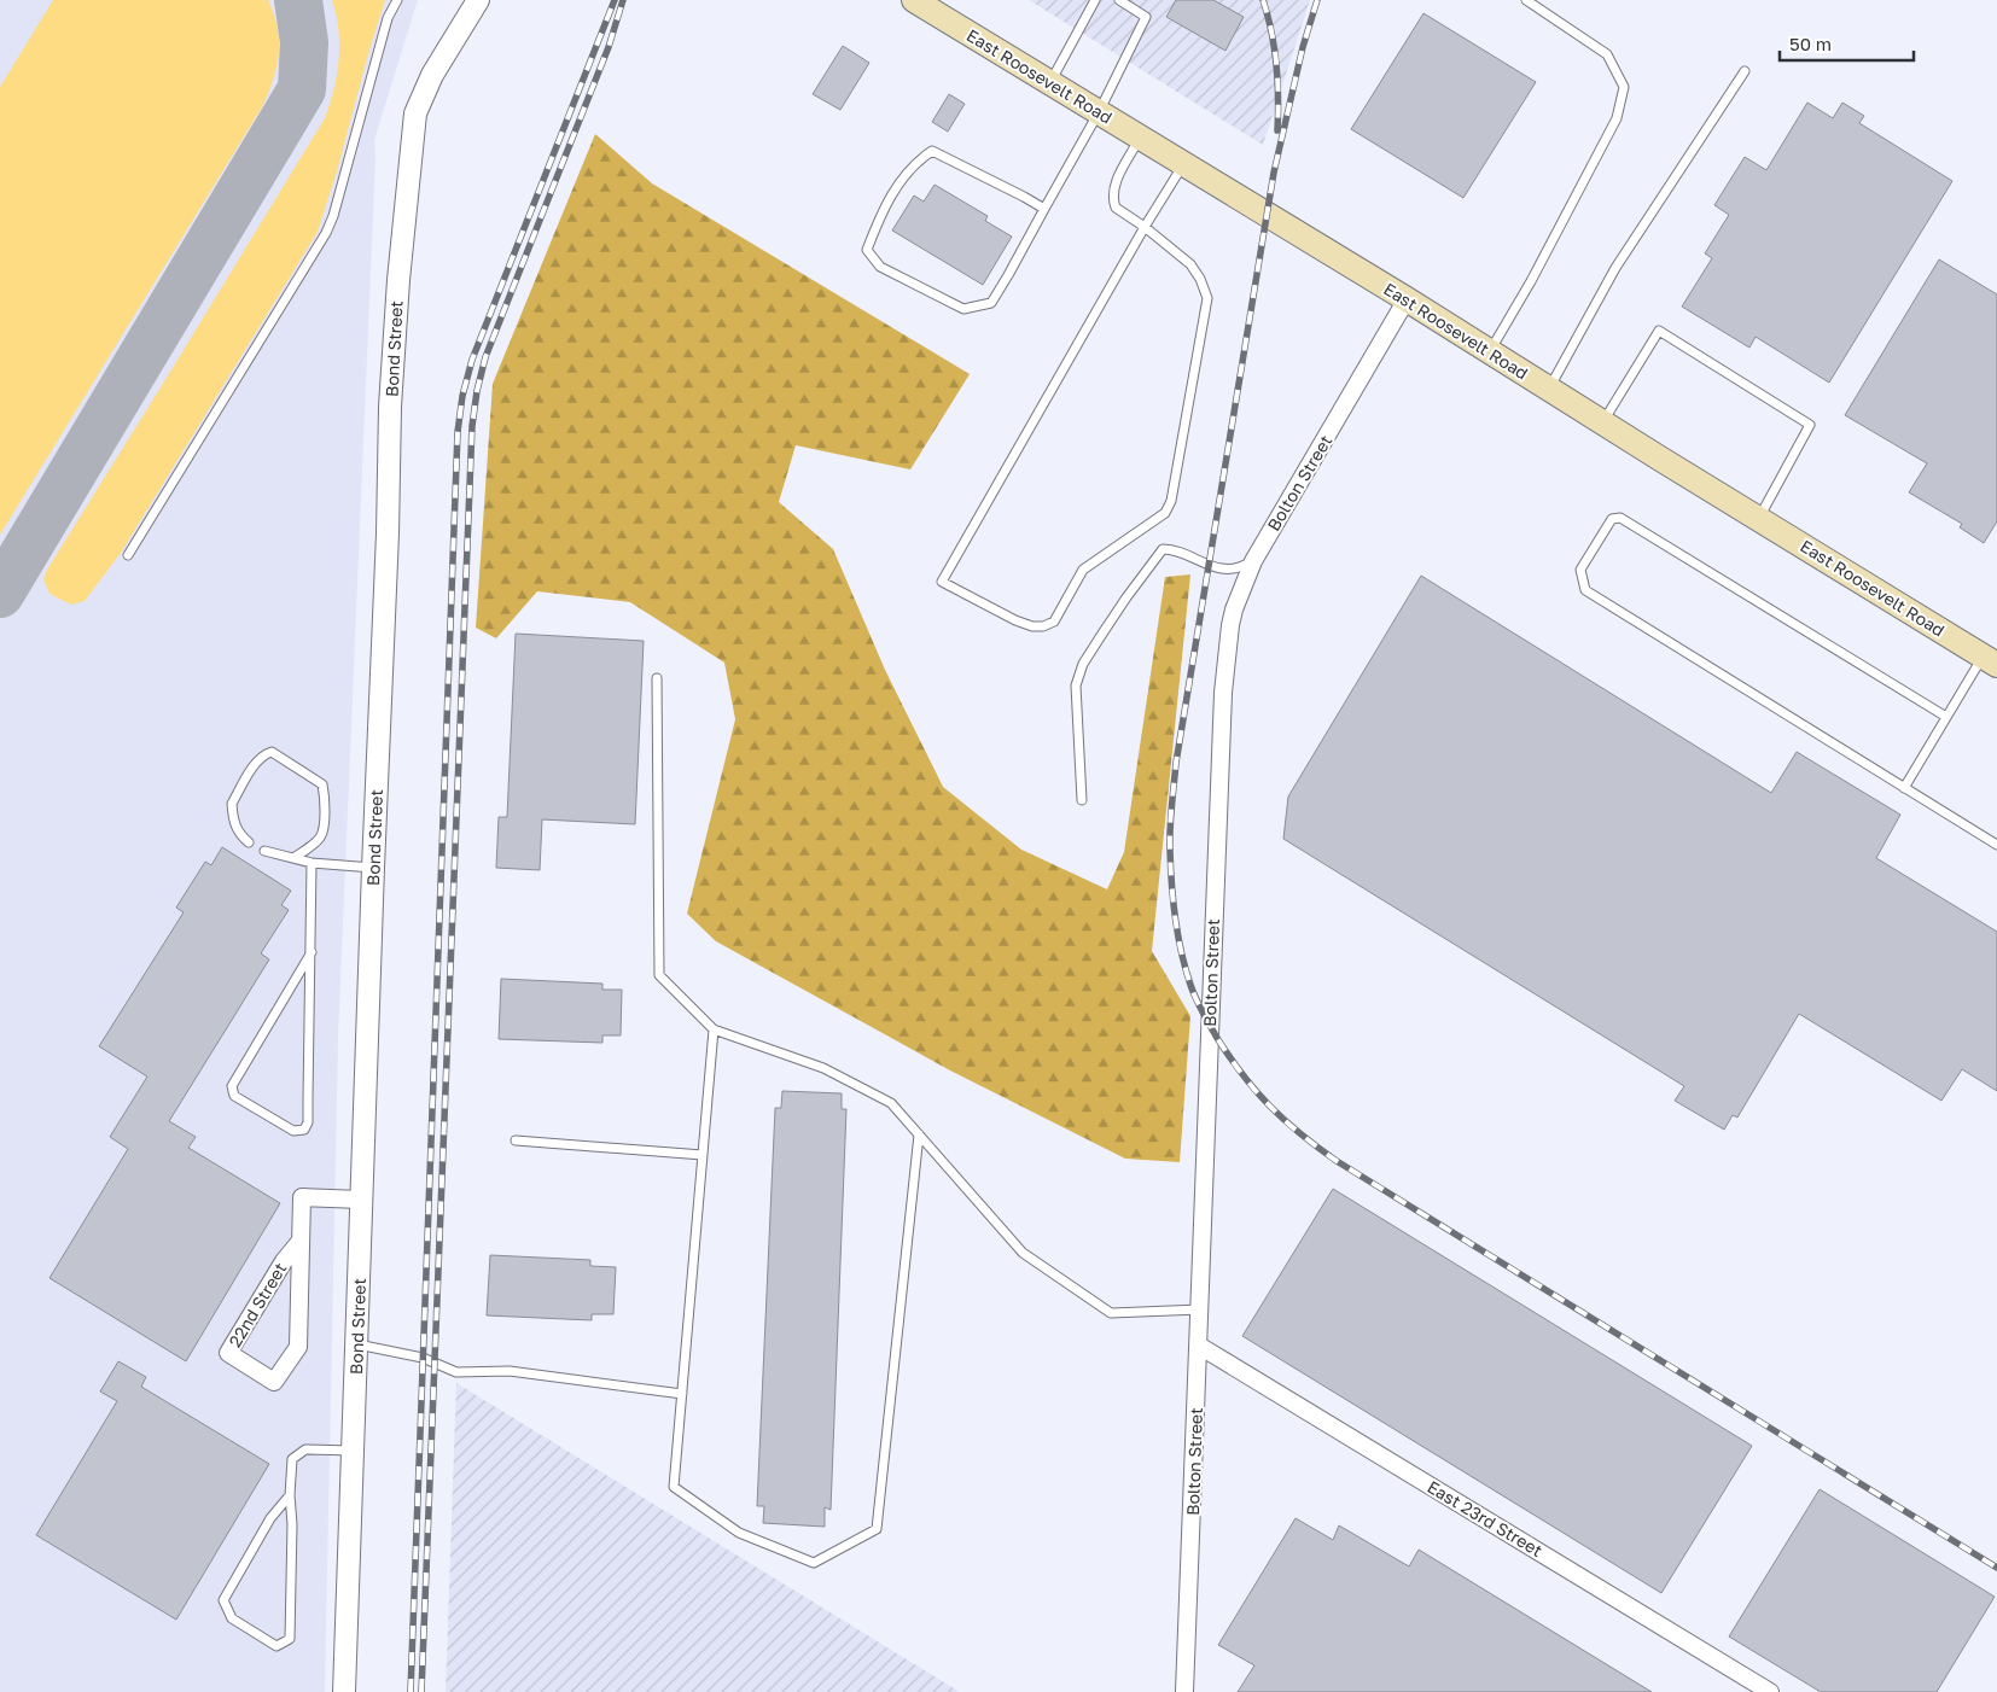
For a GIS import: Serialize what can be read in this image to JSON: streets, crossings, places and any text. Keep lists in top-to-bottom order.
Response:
{
  "streets": {
    "main road": ["East Roosevelt Road"],
    "street": [
      "Bond Street",
      "Bolton Street",
      "22nd Street",
      "East 23rd Street"
    ]
  },
  "crossings": [
    ["East Roosevelt Road", "Bolton Street"],
    ["Bond Street", "22nd Street"],
    ["Bolton Street", "East 23rd Street"]
  ],
  "scale_bar": "50 m"
}
